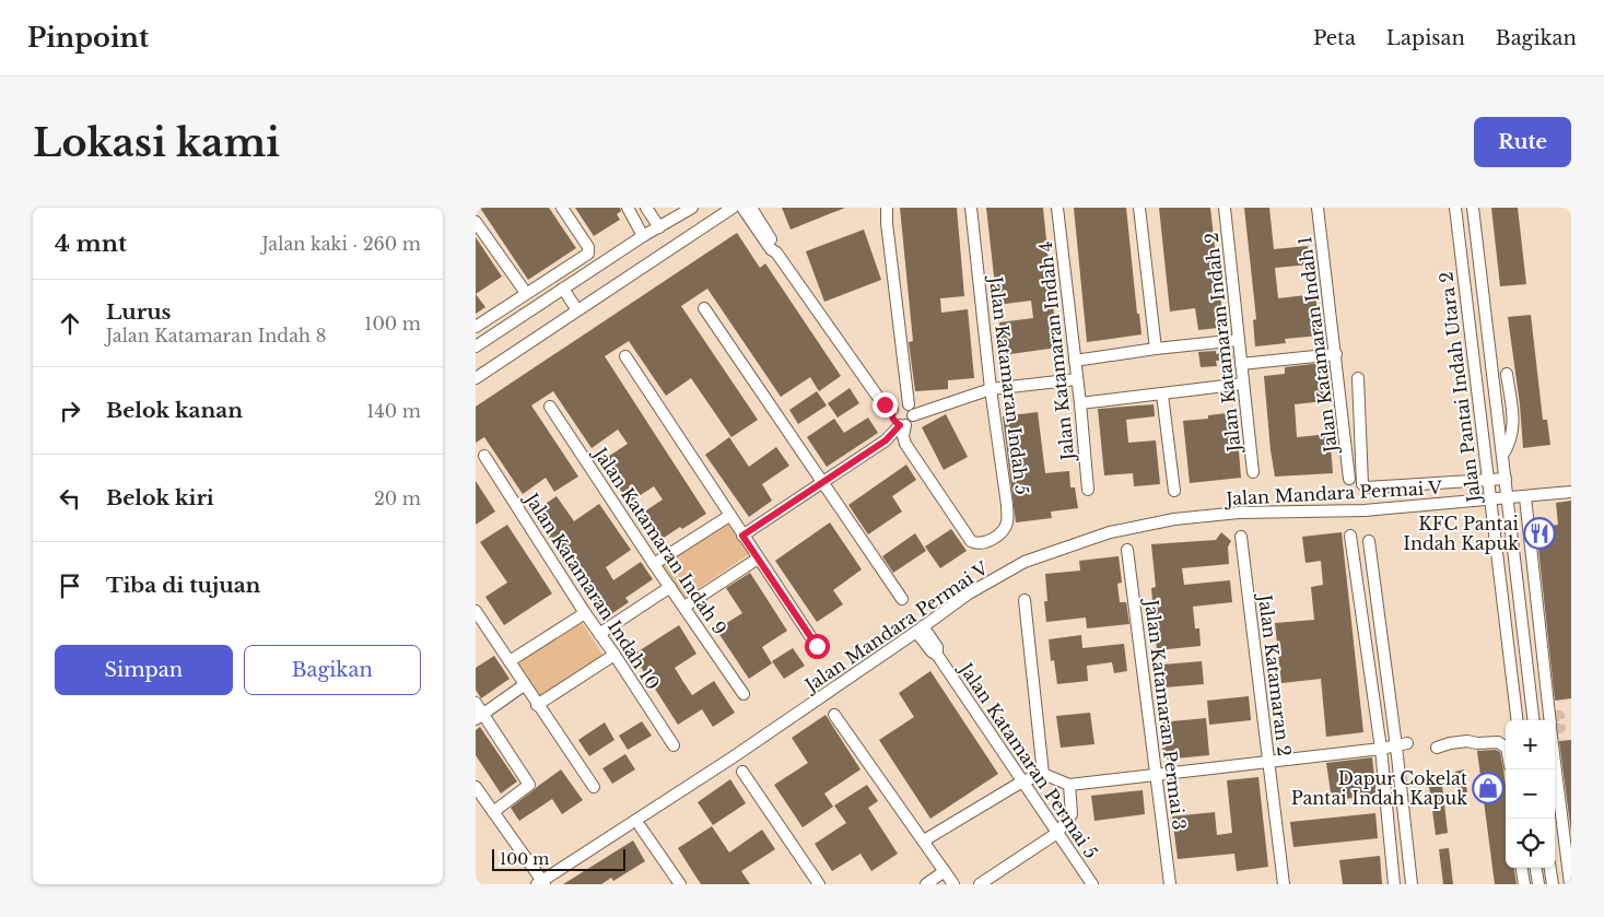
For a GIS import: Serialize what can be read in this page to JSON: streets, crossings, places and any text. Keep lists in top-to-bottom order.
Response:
{
  "streets": {
    "street": [
      "Jalan Katamaran Indah 2",
      "Jalan Katamaran Indah 1",
      "Jalan Katamaran Indah 4",
      "Jalan Katamaran Indah 5",
      "Jalan Pantai Indah Utara 2",
      "Jalan Mandara Permai V",
      "Jalan Katamaran Indah 9",
      "Jalan Katamaran Indah 10",
      "Jalan Katamaran 2",
      "Jalan Katamaran Permai 3",
      "Jalan Katamaran Permai 5"
    ]
  },
  "crossings": [
    ["Jalan Katamaran Indah 1", "Jalan Pantai Indah Utara 2"],
    ["Jalan Pantai Indah Utara 2", "Jalan Mandara Permai V"],
    ["Jalan Mandara Permai V", "Jalan Katamaran Permai 5"]
  ],
  "places": {
    "restaurant": ["KFC Pantai Indah Kapuk"],
    "shop": ["Dapur Cokelat Pantai Indah Kapuk"]
  },
  "scale_bar": "100 m",
  "page": {
    "header": "Pinpoint",
    "nav": ["Peta", "Lapisan", "Bagikan"],
    "buttons": [
      "Rute",
      ["Simpan", "Bagikan"]
    ],
    "title": "Lokasi kami",
    "heading": ["4 mnt", "Jalan kaki · 260 m"],
    "list": [
      ["Lurus", "Jalan Katamaran Indah 8", "100 m"],
      ["Belok kanan", "140 m"],
      ["Belok kiri", "20 m"],
      "Tiba di tujuan"
    ],
    "map_buttons": ["+", "−"],
    "scale": "100 m"
  }
}
